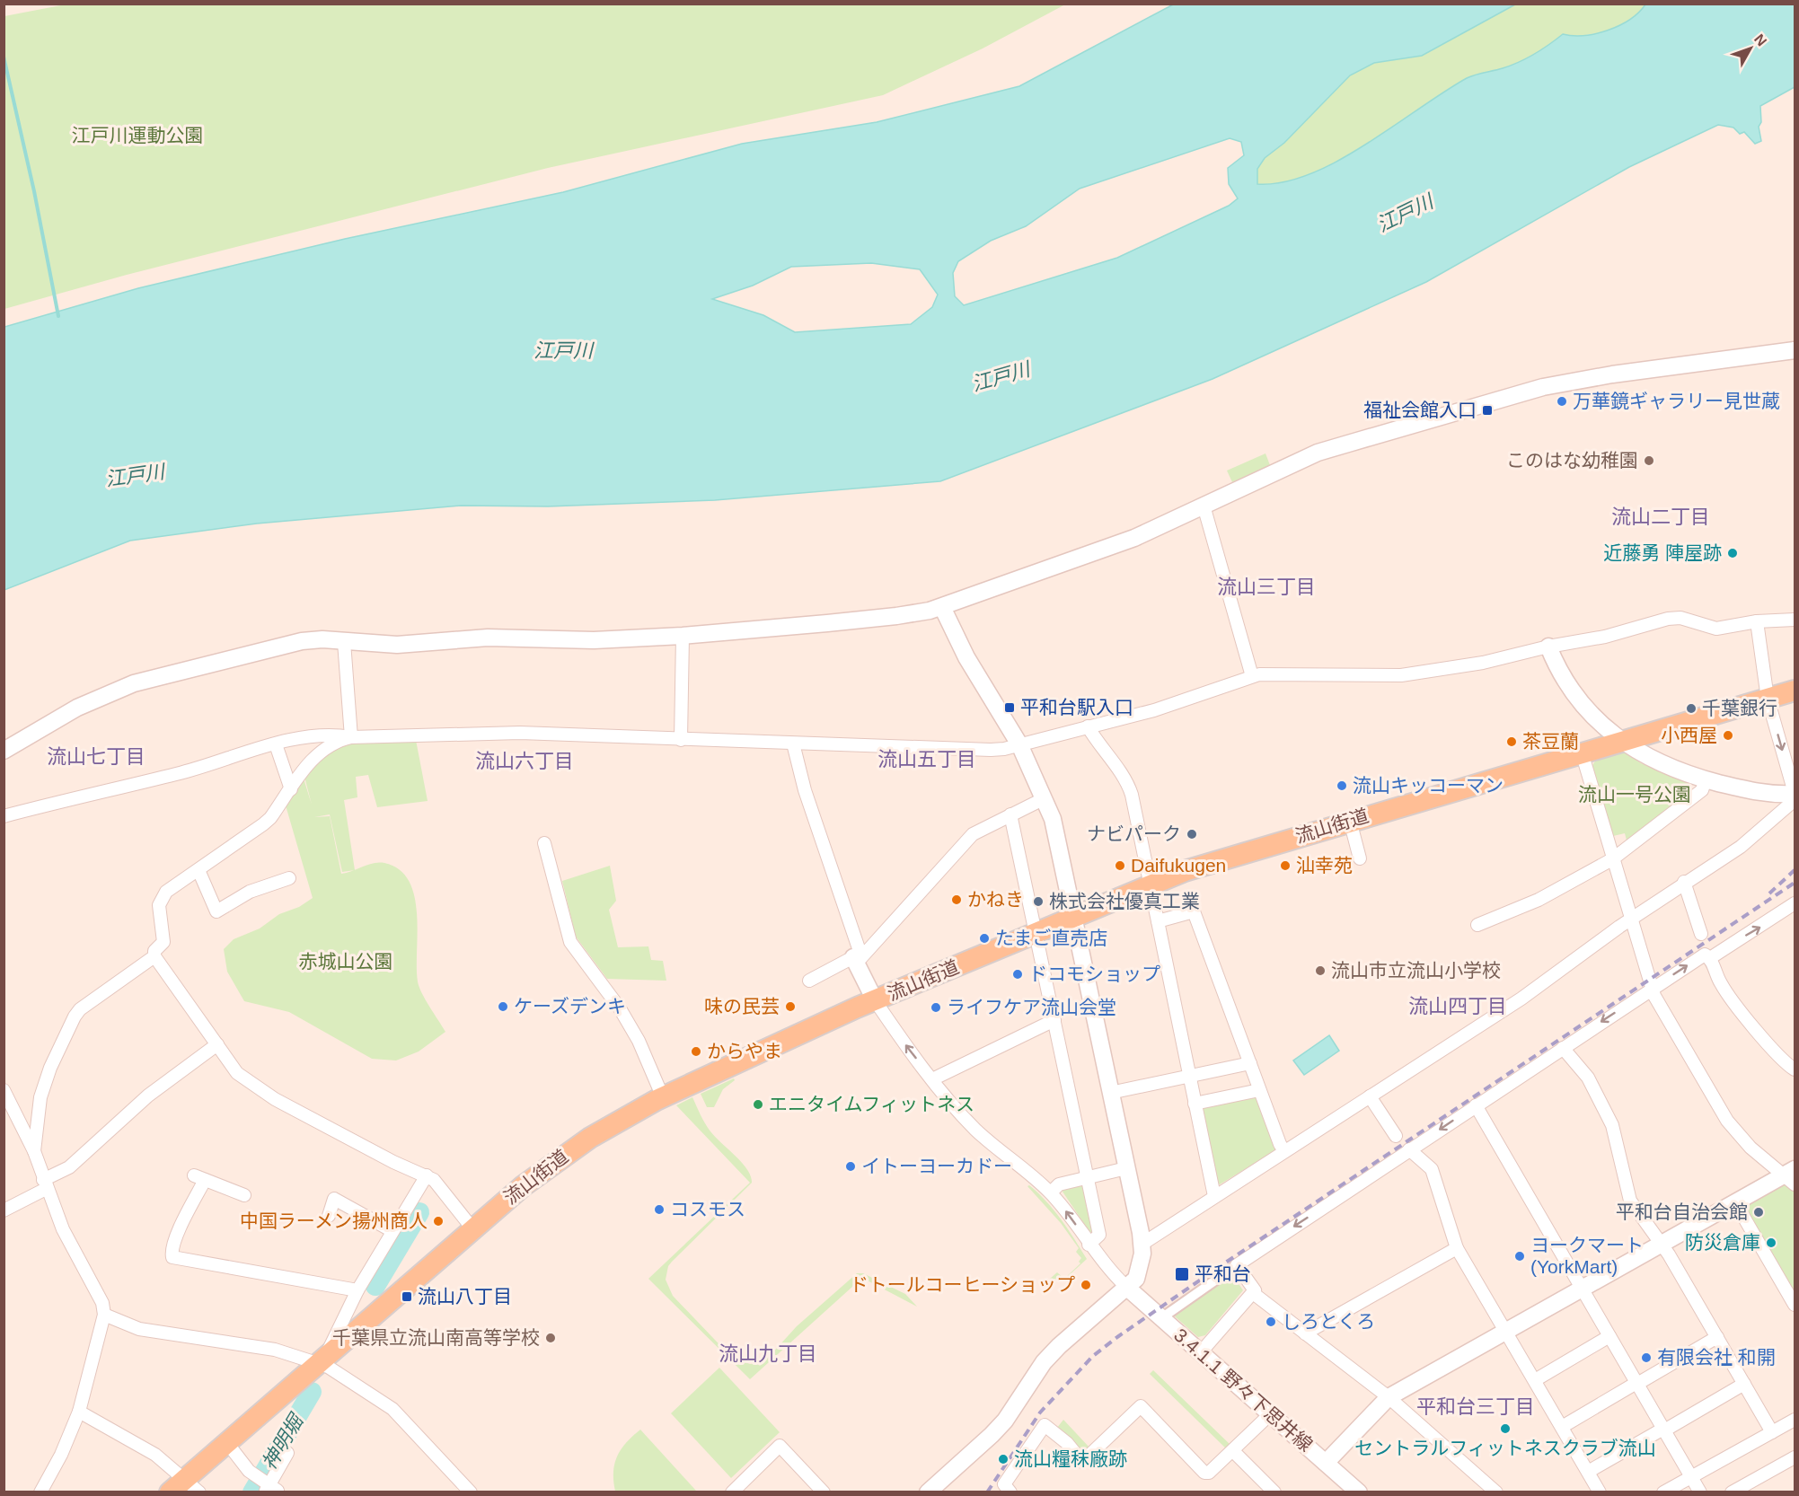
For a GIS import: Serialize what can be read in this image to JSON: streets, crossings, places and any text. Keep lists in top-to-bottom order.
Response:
{
  "streets": {
    "main road": ["流山街道"],
    "street": ["3.4.1.1 野々下思井線"]
  },
  "districts": [
    "流山二丁目",
    "流山三丁目",
    "流山七丁目",
    "流山五丁目",
    "流山六丁目",
    "流山四丁目",
    "流山九丁目",
    "平和台三丁目"
  ],
  "water": ["江戸川", "神明堀"],
  "parks": ["江戸川運動公園", "流山一号公園", "赤城山公園"],
  "places": {
    "other": [
      "万華鏡ギャラリー見世蔵",
      "このはな幼稚園",
      "近藤勇 陣屋跡",
      "千葉銀行",
      "小西屋",
      "茶豆蘭",
      "流山キッコーマン",
      "ナビパーク",
      "Daifukugen",
      "汕幸苑",
      "かねき",
      "株式会社優真工業",
      "たまご直売店",
      "流山市立流山小学校",
      "ドコモショップ",
      "ケーズデンキ",
      "味の民芸",
      "ライフケア流山会堂",
      "からやま",
      "エニタイムフィットネス",
      "イトーヨーカドー",
      "コスモス",
      "平和台自治会館",
      "中国ラーメン揚州商人",
      "防災倉庫",
      "ヨークマート (YorkMart)",
      "ドトールコーヒーショップ",
      "しろとくろ",
      "千葉県立流山南高等学校",
      "有限会社 和開",
      "セントラルフィットネスクラブ流山",
      "流山糧秣廠跡"
    ],
    "transit": [
      "福祉会館入口",
      "平和台駅入口",
      "平和台",
      "流山八丁目"
    ]
  },
  "north": "top right"
}
